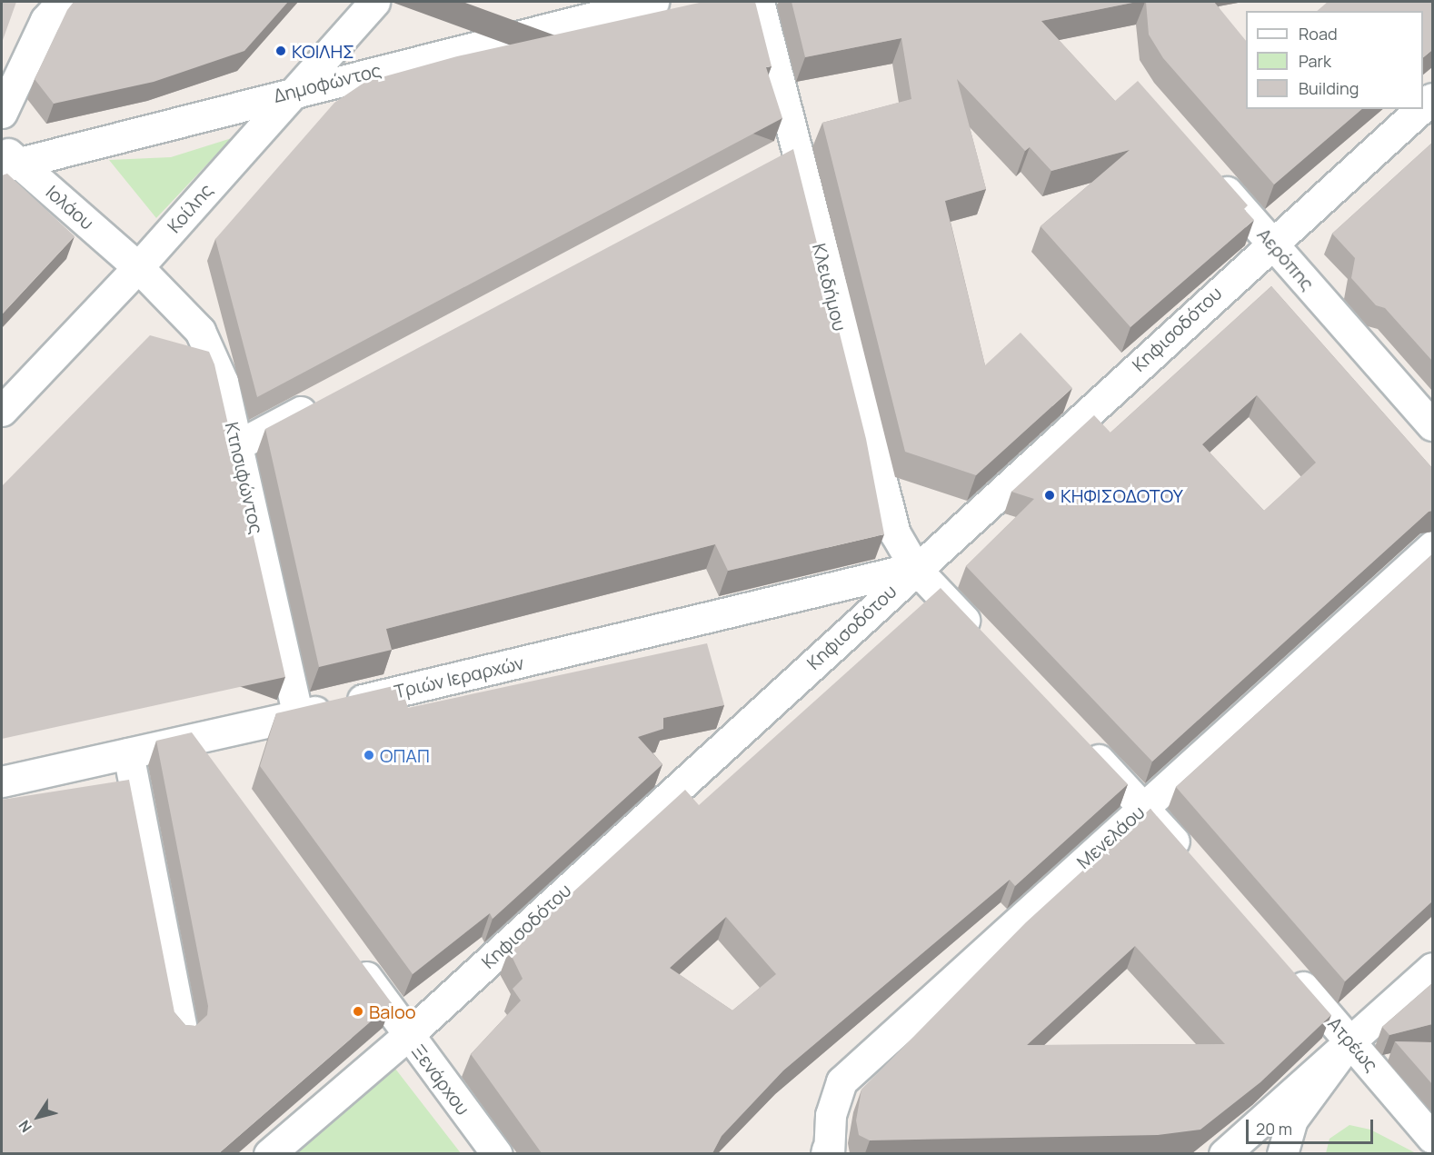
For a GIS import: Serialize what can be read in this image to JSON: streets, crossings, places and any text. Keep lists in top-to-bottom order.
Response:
{
  "streets": {
    "street": [
      "Δημοφώντος",
      "Ιολάου",
      "Κοίλης",
      "Αερόπης",
      "Κλειδήμου",
      "Κηφισοδότου",
      "Κτησιφώντος",
      "Τριών Ιεραρχών",
      "Μενελάου",
      "Ατρέως",
      "Ξενάρχου"
    ]
  },
  "crossings": [
    ["Δημοφώντος", "Ιολάου"],
    ["Δημοφώντος", "Κοίλης"],
    ["Ιολάου", "Κοίλης"],
    ["Ιολάου", "Κτησιφώντος"],
    ["Κοίλης", "Κτησιφώντος"],
    ["Αερόπης", "Κηφισοδότου"],
    ["Κλειδήμου", "Κηφισοδότου"],
    ["Κλειδήμου", "Τριών Ιεραρχών"],
    ["Κηφισοδότου", "Τριών Ιεραρχών"],
    ["Κηφισοδότου", "Ξενάρχου"],
    ["Κτησιφώντος", "Τριών Ιεραρχών"]
  ],
  "places": [
    "ΚΟΙΛΗΣ",
    "ΚΗΦΙΣΟΔΟΤΟΥ",
    "ΟΠΑΠ",
    "Baloo"
  ],
  "legend": ["Road", "Park", "Building"],
  "scale_bar": "20 m",
  "north": "bottom left"
}
